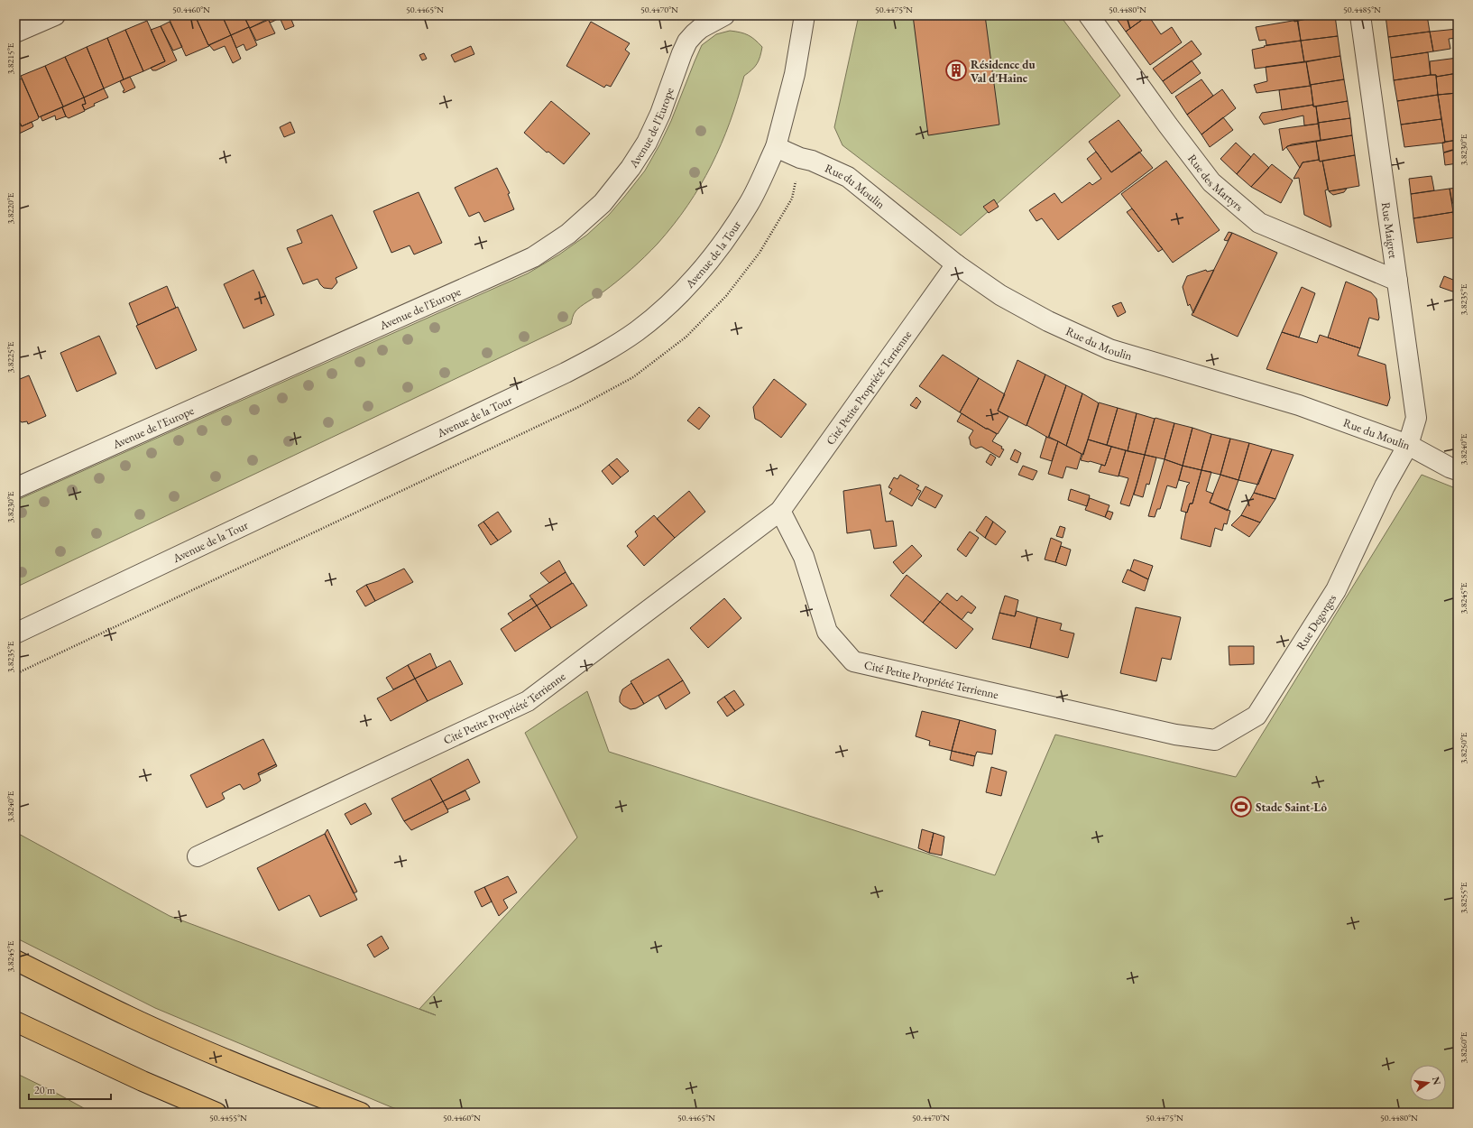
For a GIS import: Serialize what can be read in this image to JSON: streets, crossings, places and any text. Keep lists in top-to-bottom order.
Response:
{
  "streets": {
    "street": [
      "Avenue de l'Europe",
      "Rue des Martyrs",
      "Rue du Moulin",
      "Rue Maigret",
      "Avenue de la Tour",
      "Cité Petite Propriété Terrienne",
      "Rue Degorges"
    ]
  },
  "crossings": [
    ["Rue des Martyrs", "Rue Maigret"],
    ["Rue du Moulin", "Rue Maigret"],
    ["Rue du Moulin", "Avenue de la Tour"],
    ["Rue du Moulin", "Cité Petite Propriété Terrienne"],
    ["Rue du Moulin", "Rue Degorges"],
    ["Rue Maigret", "Rue Degorges"],
    ["Cité Petite Propriété Terrienne", "Rue Degorges"]
  ],
  "places": {
    "building": ["Résidence du Val d'Haine"],
    "sports": ["Stade Saint-Lô"]
  },
  "scale_bar": "20 m",
  "north": "right",
  "coordinates": [
    "50.4460°N",
    "50.4465°N",
    "50.4470°N",
    "50.4475°N",
    "50.4480°N",
    "50.4485°N",
    "3.8215°E",
    "3.8230°E",
    "3.8220°E",
    "3.8235°E",
    "3.8225°E",
    "3.8240°E",
    "3.8245°E",
    "3.8250°E",
    "3.8255°E",
    "3.8260°E",
    "50.4455°N"
  ]
}
